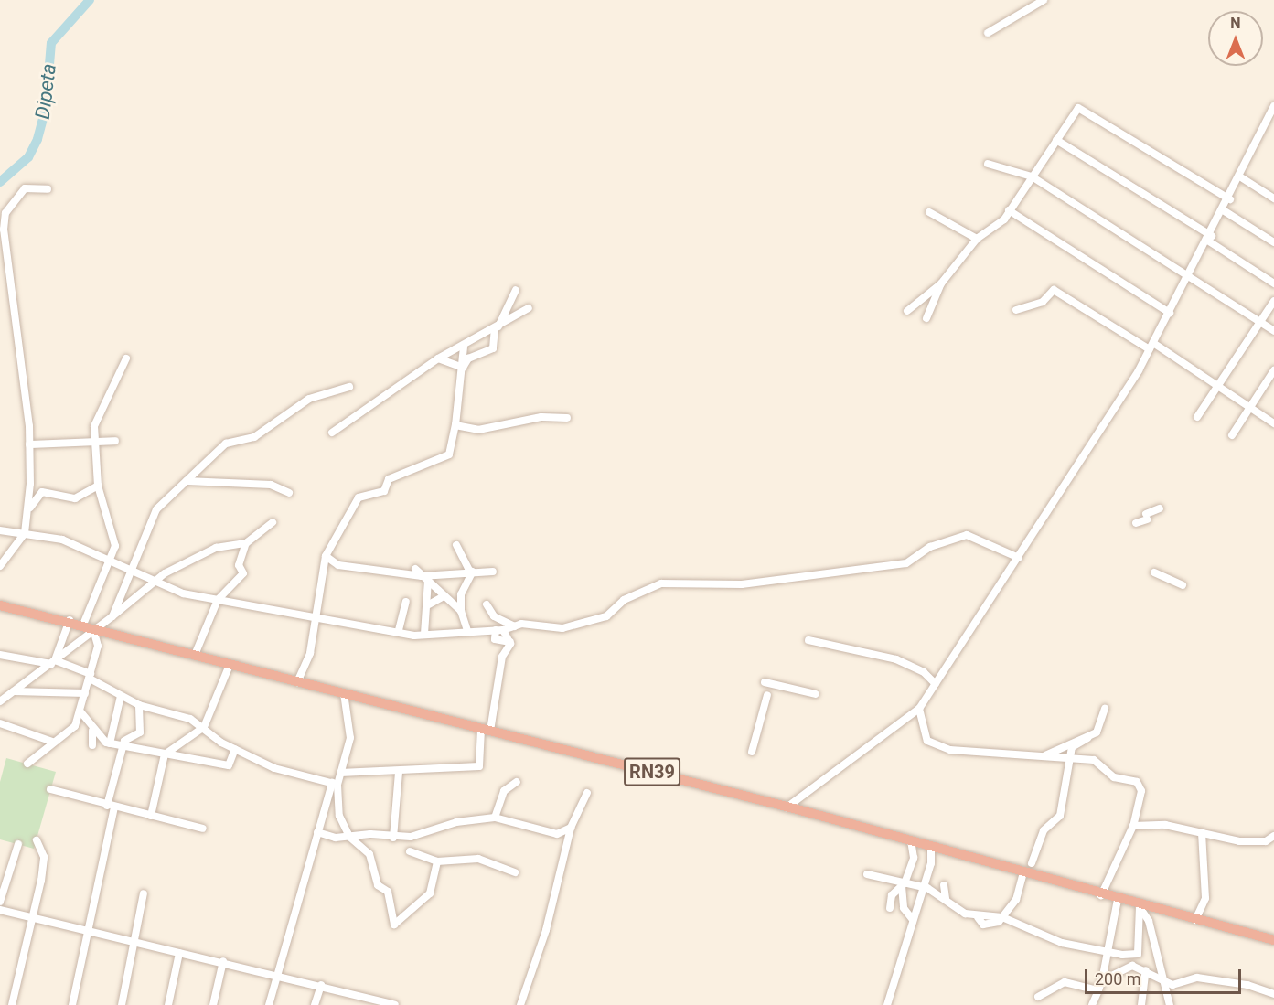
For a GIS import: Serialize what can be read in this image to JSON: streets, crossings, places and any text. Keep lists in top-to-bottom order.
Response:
{
  "streets": {
    "highway": ["RN39"]
  },
  "water": ["Dipeta"],
  "scale_bar": "200 m",
  "north": "top"
}
